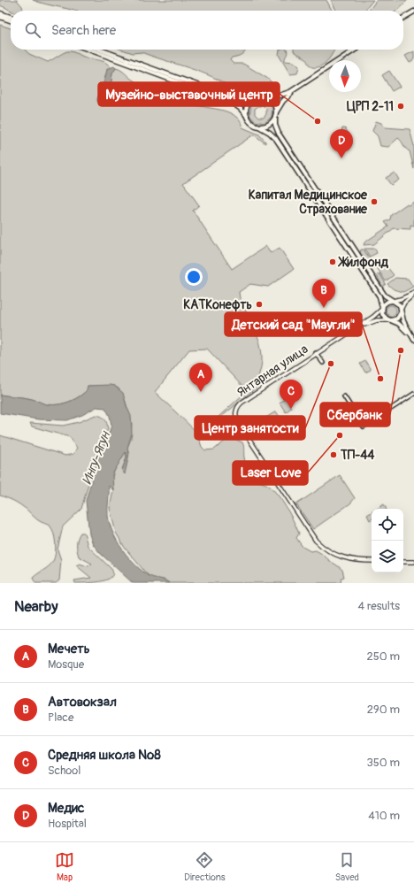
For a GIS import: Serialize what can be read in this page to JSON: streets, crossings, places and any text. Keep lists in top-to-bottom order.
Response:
{
  "streets": {
    "street": ["Янтарная улица"]
  },
  "water": ["Ингу-Ягун"],
  "places": [
    "ЦРП 2-11",
    "Музейно-выставочный центр",
    "Капитал Медицинское Страхование",
    "Жилфонд",
    "КАТКонефть",
    "Сбербанк",
    "Центр занятости",
    "Детский сад \"Маугли\"",
    "Laser Love",
    "ТП-44"
  ],
  "north": "bottom",
  "page": {
    "search": "Search here",
    "pins": [
      "D",
      "B",
      "A",
      "C"
    ],
    "heading": ["Nearby", "4 results"],
    "list": [
      {
        "mark": "A",
        "name": "Мечеть",
        "note": "Mosque",
        "value": "250 m"
      },
      {
        "mark": "B",
        "name": "Автовокзал",
        "note": "Place",
        "value": "290 m"
      },
      {
        "mark": "C",
        "name": "Средняя школа №8",
        "note": "School",
        "value": "350 m"
      },
      {
        "mark": "D",
        "name": "Медис",
        "note": "Hospital",
        "value": "410 m"
      }
    ],
    "nav": ["Map", "Directions", "Saved"]
  }
}
